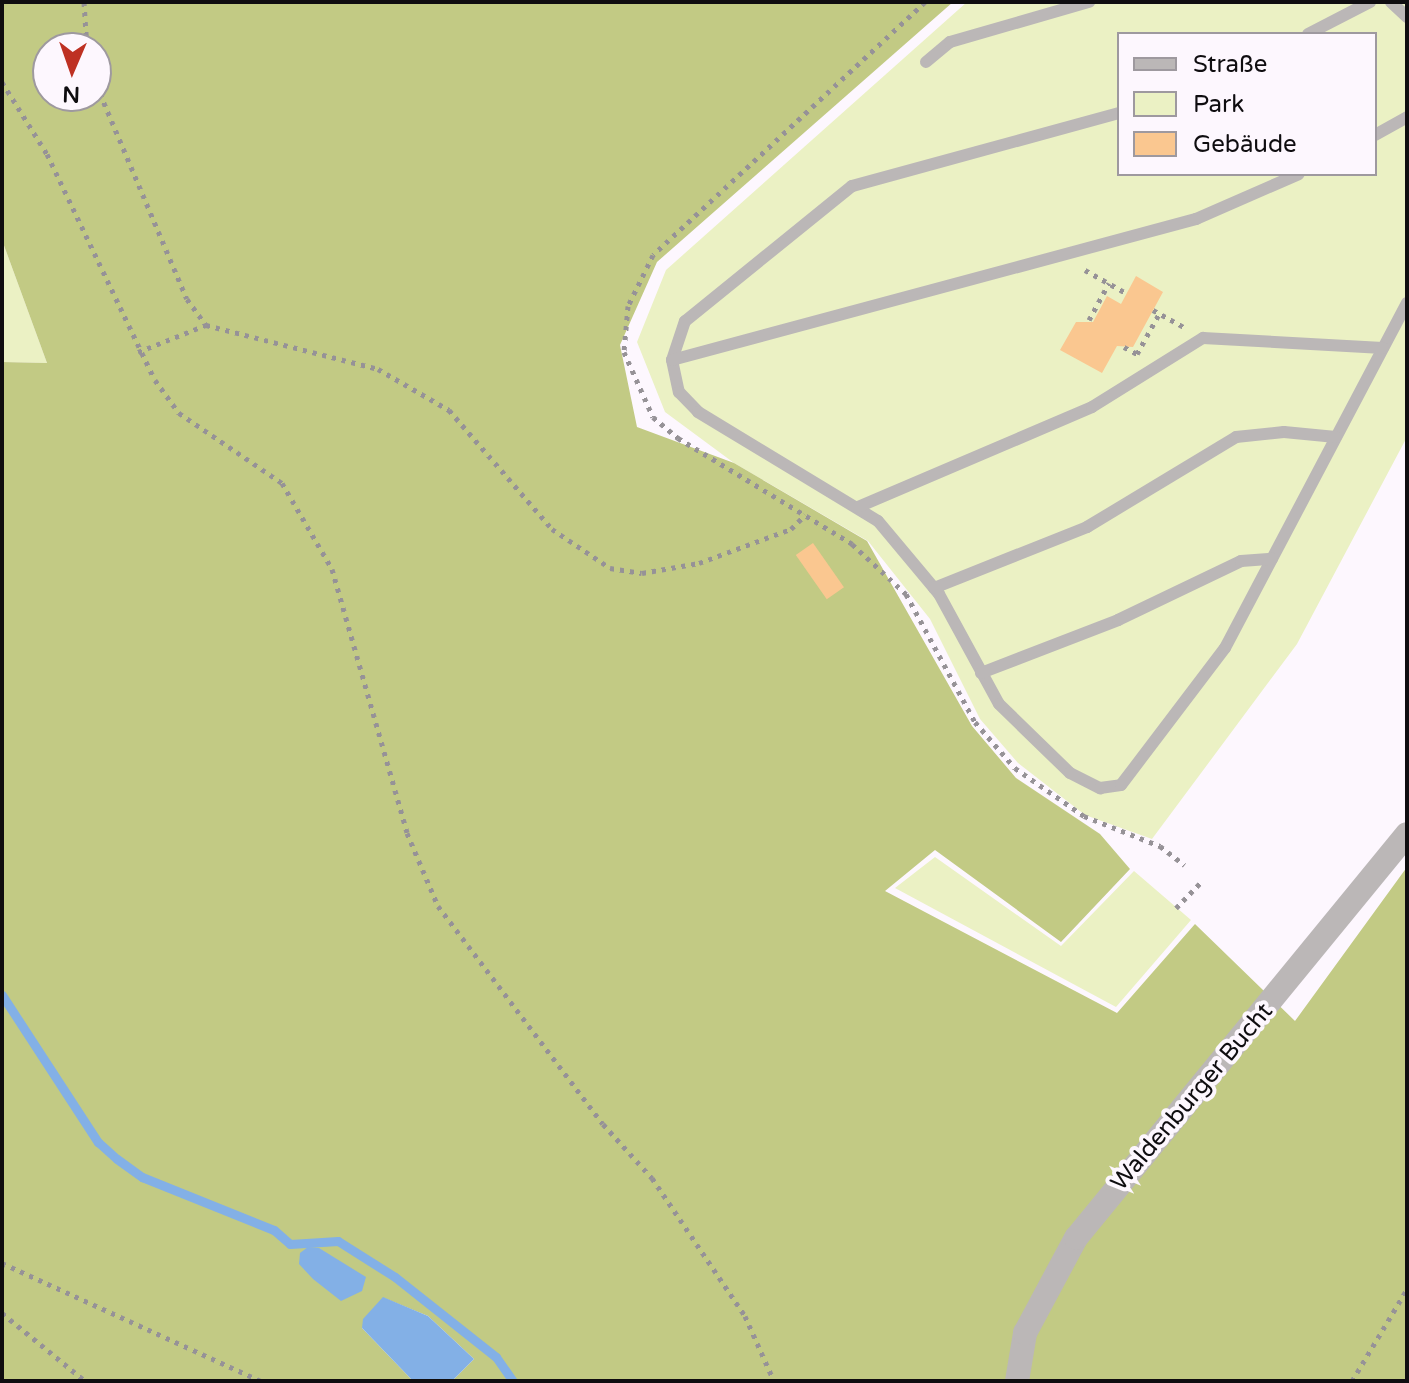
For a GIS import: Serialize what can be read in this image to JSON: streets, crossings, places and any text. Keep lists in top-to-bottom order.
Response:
{
  "streets": {
    "street": ["Waldenburger Bucht"]
  },
  "legend": ["Straße", "Park", "Gebäude"],
  "north": "bottom"
}
